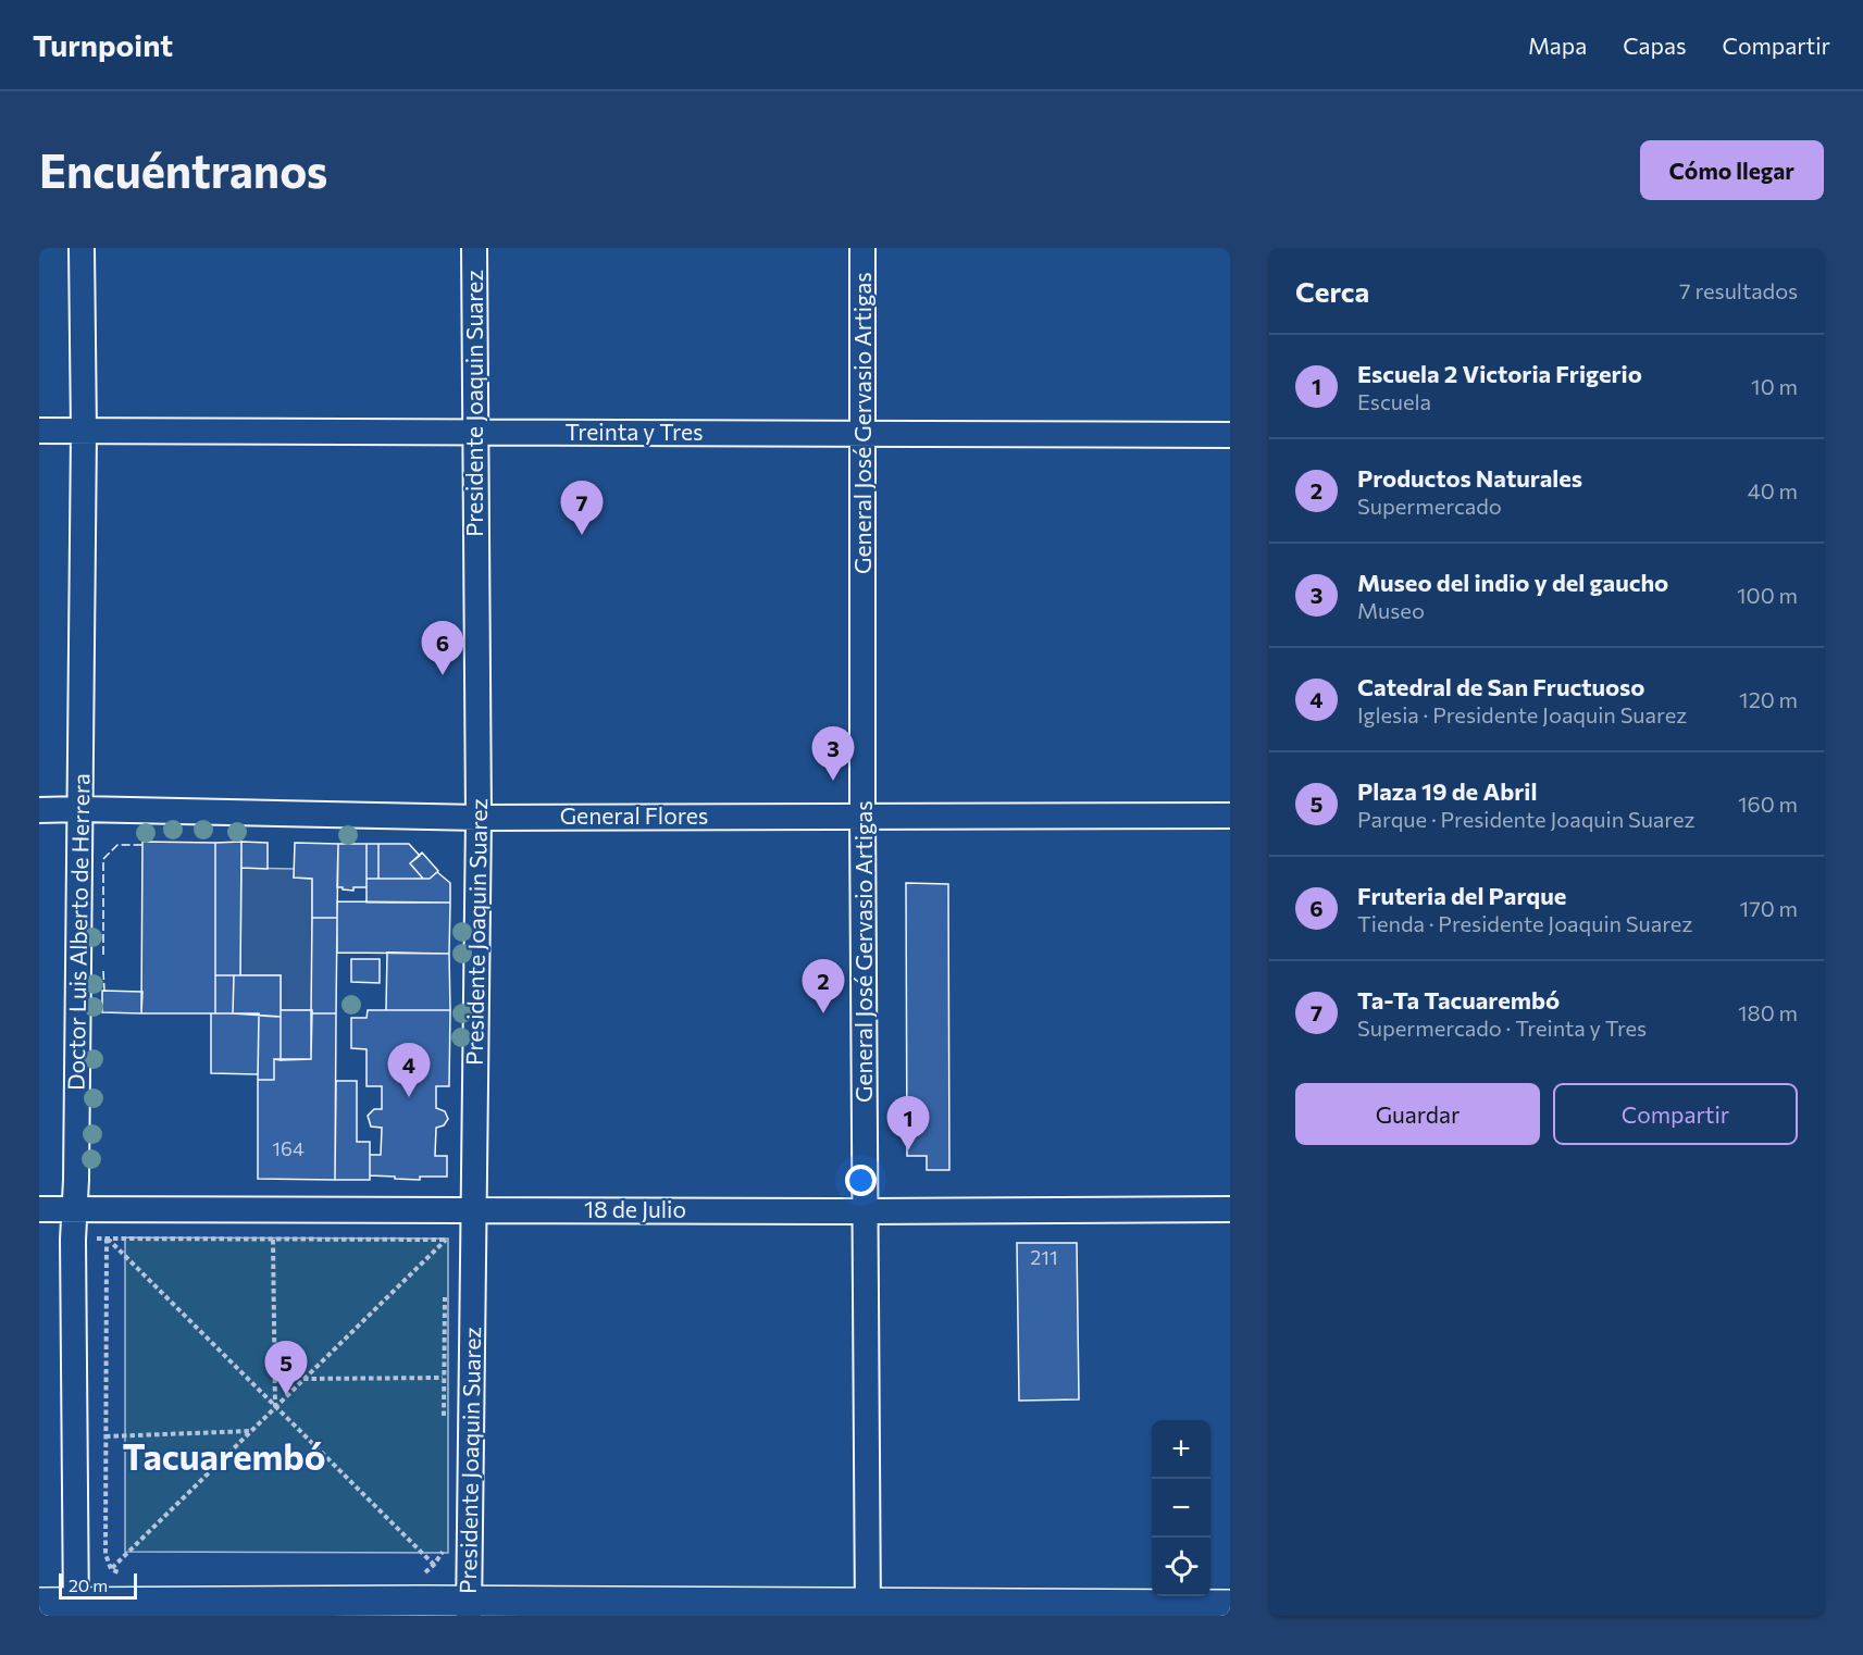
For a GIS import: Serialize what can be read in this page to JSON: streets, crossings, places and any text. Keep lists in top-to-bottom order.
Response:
{
  "streets": {
    "street": [
      "Presidente Joaquin Suarez",
      "General José Gervasio Artigas",
      "Treinta y Tres",
      "General Flores",
      "Doctor Luis Alberto de Herrera",
      "18 de Julio"
    ]
  },
  "crossings": [
    ["Presidente Joaquin Suarez", "Treinta y Tres"],
    ["Presidente Joaquin Suarez", "General Flores"],
    ["Presidente Joaquin Suarez", "18 de Julio"],
    ["General José Gervasio Artigas", "Treinta y Tres"],
    ["General José Gervasio Artigas", "General Flores"],
    ["General José Gervasio Artigas", "18 de Julio"],
    ["Treinta y Tres", "Doctor Luis Alberto de Herrera"],
    ["General Flores", "Doctor Luis Alberto de Herrera"],
    ["Doctor Luis Alberto de Herrera", "18 de Julio"]
  ],
  "districts": ["Tacuarembó"],
  "house_numbers": ["164", "211"],
  "scale_bar": "20 m",
  "page": {
    "header": "Turnpoint",
    "nav": ["Mapa", "Capas", "Compartir"],
    "buttons": [
      "Cómo llegar",
      ["Guardar", "Compartir"]
    ],
    "title": "Encuéntranos",
    "heading": ["Cerca", "7 resultados"],
    "list": [
      {
        "mark": "1",
        "name": "Escuela 2 Victoria Frigerio",
        "note": "Escuela",
        "value": "10 m"
      },
      {
        "mark": "2",
        "name": "Productos Naturales",
        "note": "Supermercado",
        "value": "40 m"
      },
      {
        "mark": "3",
        "name": "Museo del indio y del gaucho",
        "note": "Museo",
        "value": "100 m"
      },
      {
        "mark": "4",
        "name": "Catedral de San Fructuoso",
        "note": "Iglesia · Presidente Joaquin Suarez",
        "value": "120 m"
      },
      {
        "mark": "5",
        "name": "Plaza 19 de Abril",
        "note": "Parque · Presidente Joaquin Suarez",
        "value": "160 m"
      },
      {
        "mark": "6",
        "name": "Fruteria del Parque",
        "note": "Tienda · Presidente Joaquin Suarez",
        "value": "170 m"
      },
      {
        "mark": "7",
        "name": "Ta-Ta Tacuarembó",
        "note": "Supermercado · Treinta y Tres",
        "value": "180 m"
      }
    ],
    "pins": [
      "7",
      "6",
      "3",
      "2",
      "4",
      "1",
      "5"
    ],
    "map_buttons": ["+", "−"],
    "scale": "20 m"
  }
}
